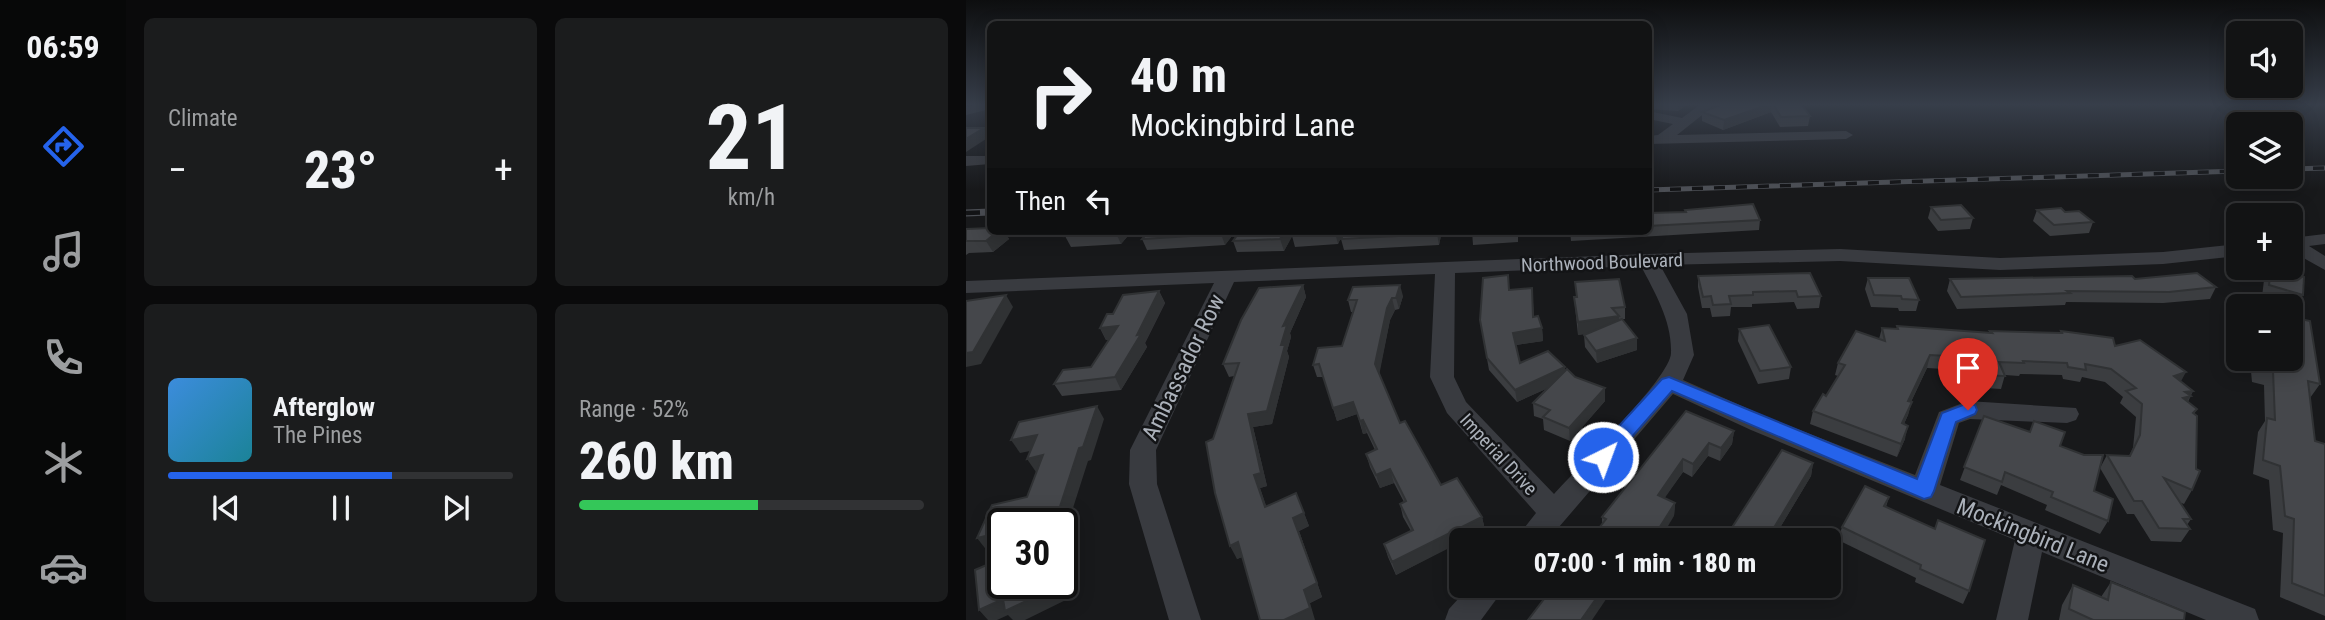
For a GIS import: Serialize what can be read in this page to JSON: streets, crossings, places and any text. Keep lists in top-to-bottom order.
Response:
{
  "streets": {
    "street": [
      "Northwood Boulevard",
      "Ambassador Row",
      "Imperial Drive",
      "Mockingbird Lane"
    ]
  },
  "crossings": [
    ["Northwood Boulevard", "Ambassador Row"],
    ["Northwood Boulevard", "Imperial Drive"]
  ],
  "page": {
    "tabs": "06:59",
    "tile": [
      "Climate",
      ["21", "km/h"],
      ["Range · 52%", "260 km"]
    ],
    "map_buttons": ["+", "−"],
    "turn": ["40 m", "Mockingbird Lane"],
    "heat": ["−", "23°", "+"],
    "then": "Then",
    "song": ["Afterglow", "The Pines"],
    "limit": "30",
    "trip": "07:00 · 1 min · 180 m"
  }
}
